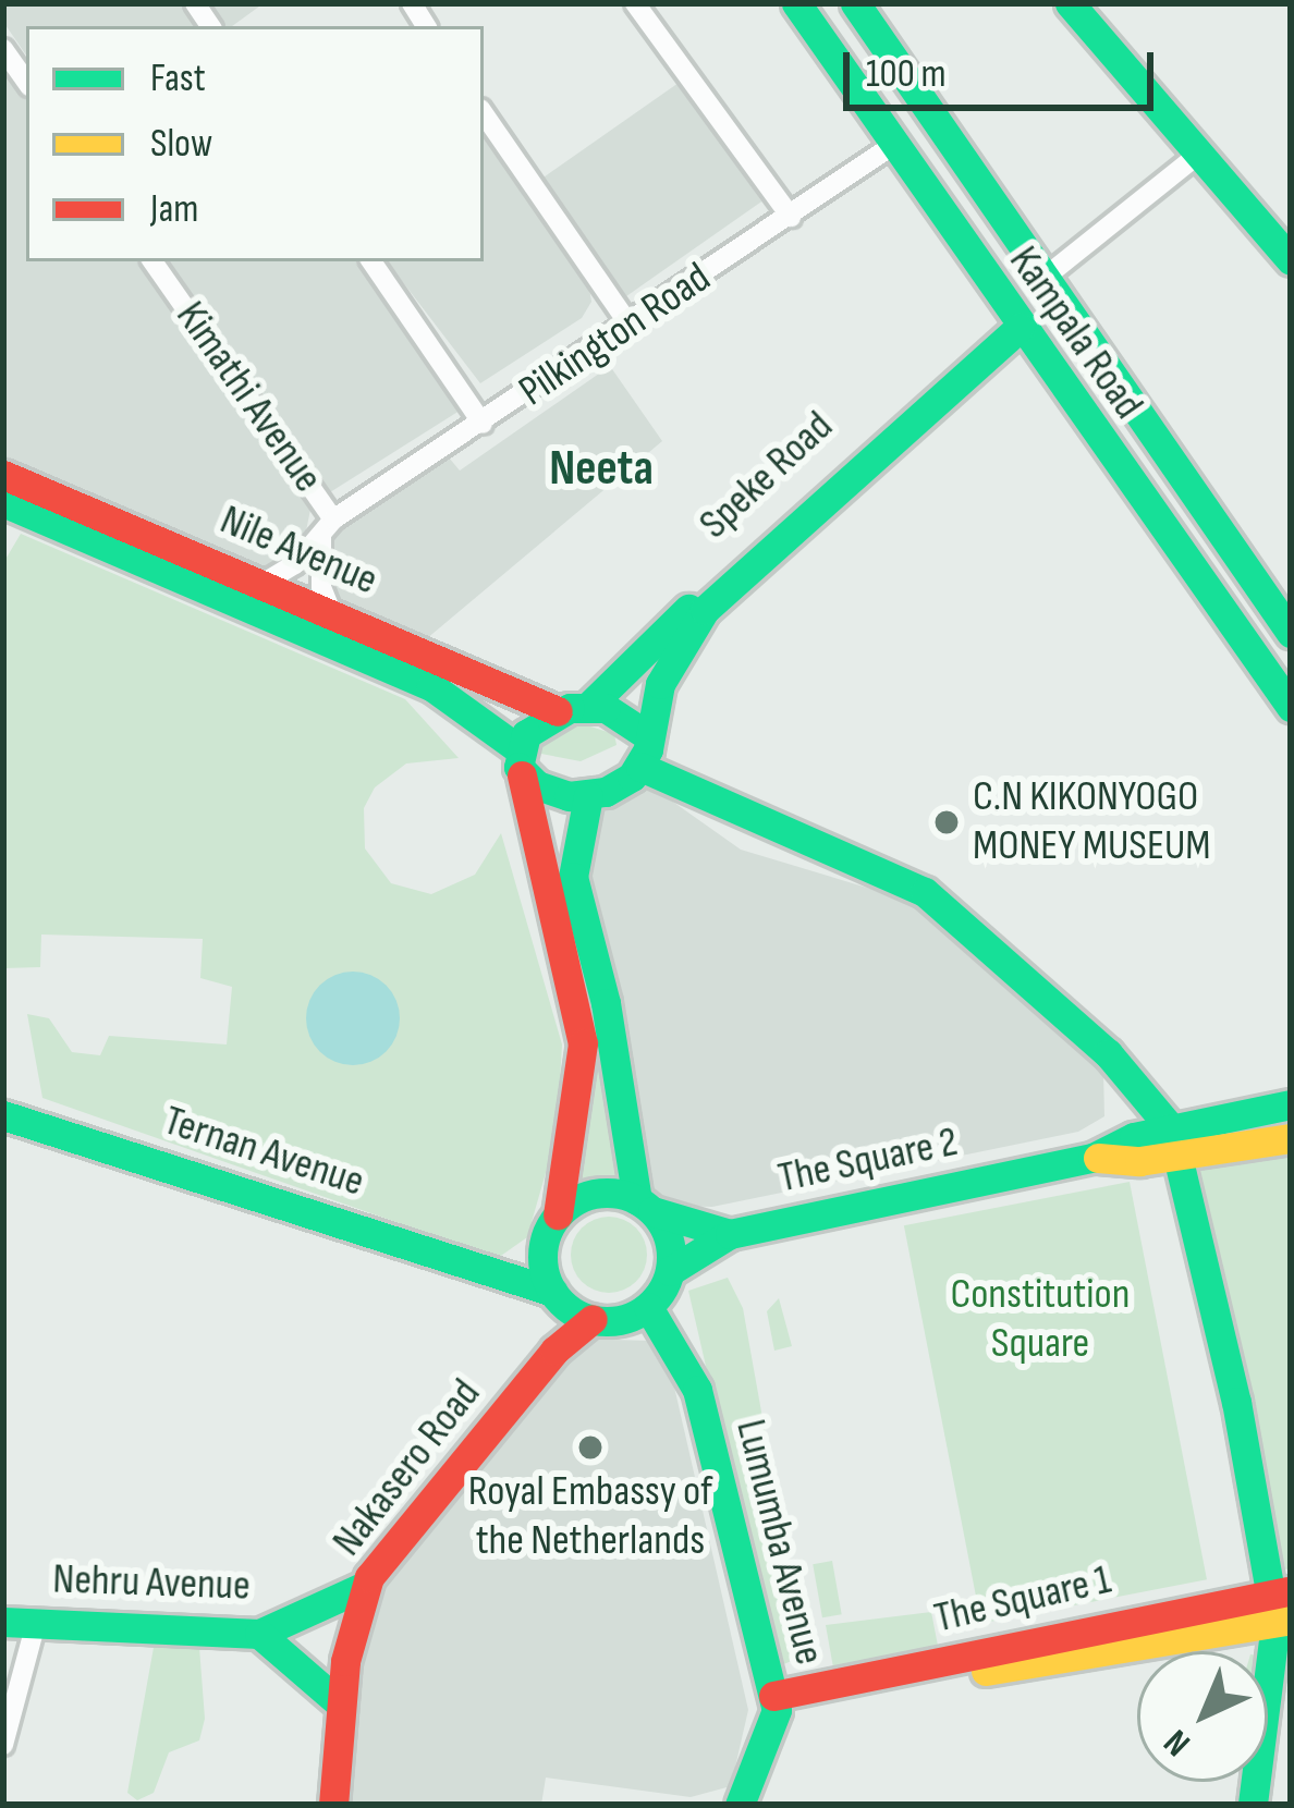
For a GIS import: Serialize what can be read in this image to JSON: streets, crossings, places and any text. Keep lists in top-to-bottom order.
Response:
{
  "streets": {
    "main road": [
      "Kampala Road",
      "Speke Road",
      "Nile Avenue",
      "Ternan Avenue",
      "The Square 2",
      "Nakasero Road",
      "Lumumba Avenue",
      "Nehru Avenue",
      "The Square 1"
    ],
    "street": ["Pilkington Road", "Kimathi Avenue"]
  },
  "crossings": [
    ["Kampala Road", "Pilkington Road"],
    ["Kampala Road", "Speke Road"],
    ["Pilkington Road", "Kimathi Avenue"],
    ["Kimathi Avenue", "Nile Avenue"],
    ["Speke Road", "Nile Avenue"],
    ["Ternan Avenue", "The Square 2"],
    ["Ternan Avenue", "Nakasero Road"],
    ["Ternan Avenue", "Lumumba Avenue"],
    ["The Square 2", "Nakasero Road"],
    ["The Square 2", "Lumumba Avenue"],
    ["Nakasero Road", "Lumumba Avenue"],
    ["Nakasero Road", "Nehru Avenue"],
    ["Lumumba Avenue", "The Square 1"]
  ],
  "districts": ["Neeta"],
  "parks": ["Constitution Square"],
  "places": ["C.N KIKONYOGO MONEY MUSEUM", "Royal Embassy of the Netherlands"],
  "legend": ["Fast", "Slow", "Jam"],
  "scale_bar": "100 m",
  "north": "bottom left"
}
